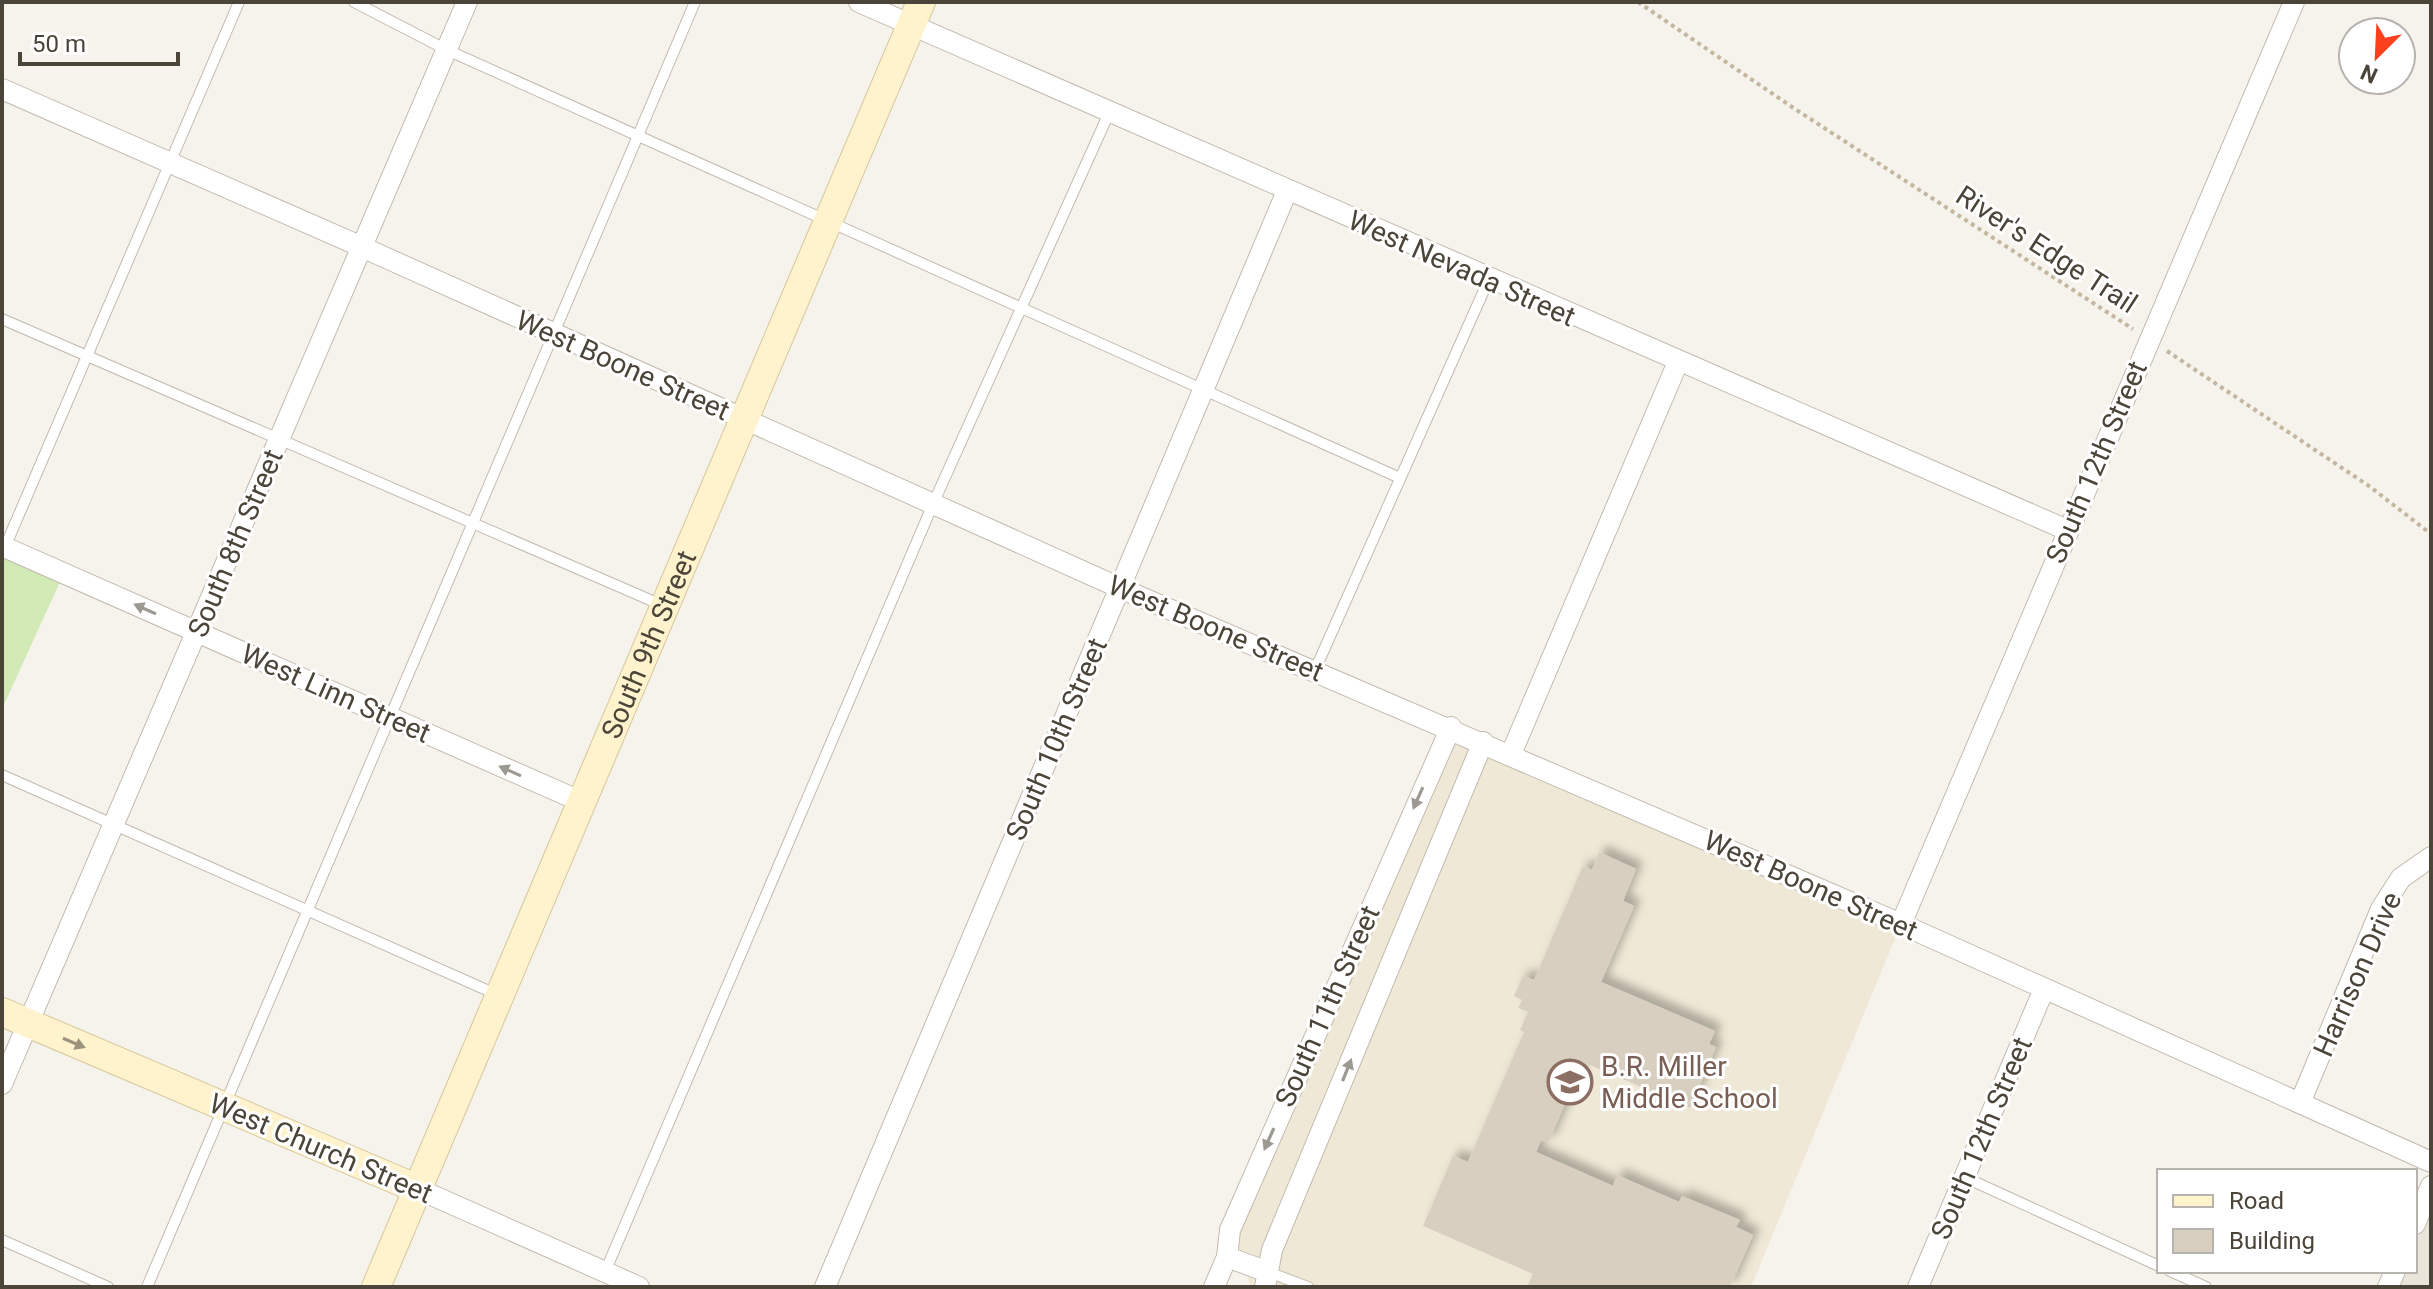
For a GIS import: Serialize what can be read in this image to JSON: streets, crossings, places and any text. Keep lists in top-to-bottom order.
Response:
{
  "streets": {
    "main road": ["South 9th Street", "West Church Street"],
    "street": [
      "West Nevada Street",
      "West Boone Street",
      "South 12th Street",
      "South 8th Street",
      "West Linn Street",
      "South 10th Street",
      "Harrison Drive",
      "South 11th Street"
    ],
    "path": ["River's Edge Trail"]
  },
  "crossings": [
    ["River's Edge Trail", "South 12th Street"],
    ["West Nevada Street", "South 12th Street"],
    ["West Nevada Street", "South 9th Street"],
    ["West Nevada Street", "South 10th Street"],
    ["West Boone Street", "South 12th Street"],
    ["West Boone Street", "South 8th Street"],
    ["West Boone Street", "South 9th Street"],
    ["West Boone Street", "South 10th Street"],
    ["West Boone Street", "Harrison Drive"],
    ["West Boone Street", "South 11th Street"],
    ["South 8th Street", "West Linn Street"],
    ["South 8th Street", "West Church Street"],
    ["South 9th Street", "West Linn Street"],
    ["South 9th Street", "West Church Street"]
  ],
  "one_way": ["West Linn Street"],
  "places": {
    "school or university": ["B.R. Miller Middle School"]
  },
  "legend": ["Road", "Building"],
  "scale_bar": "50 m",
  "north": "bottom left"
}
